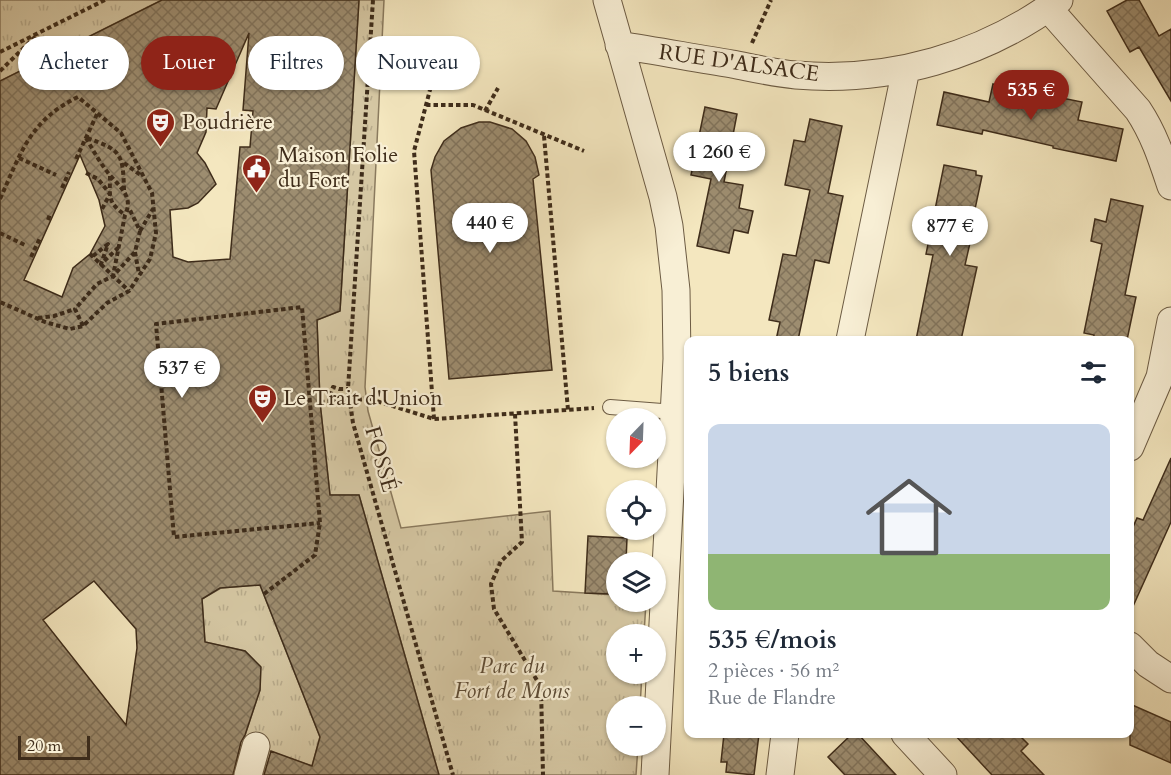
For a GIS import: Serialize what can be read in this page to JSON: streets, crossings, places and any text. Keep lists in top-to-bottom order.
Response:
{
  "streets": {
    "street": ["RUE D'ALSACE"],
    "path": ["FOSSÉ"]
  },
  "parks": ["Parc du Fort de Mons"],
  "places": {
    "theatre": ["Poudrière", "Le Trait d'Union"],
    "public building": ["Maison Folie du Fort"]
  },
  "scale_bar": "20 m",
  "north": "bottom left",
  "page": {
    "chip": [
      "Acheter",
      "Louer",
      "Filtres",
      "Nouveau"
    ],
    "price": [
      "535 €",
      "1 260 €",
      "440 €",
      "877 €",
      "537 €"
    ],
    "heading": "5 biens",
    "map_buttons": ["+", "−"],
    "list": [
      {
        "name": "535 €/mois",
        "note": "2 pièces · 56 m² · Rue de Flandre"
      }
    ],
    "scale": "20 m"
  }
}
